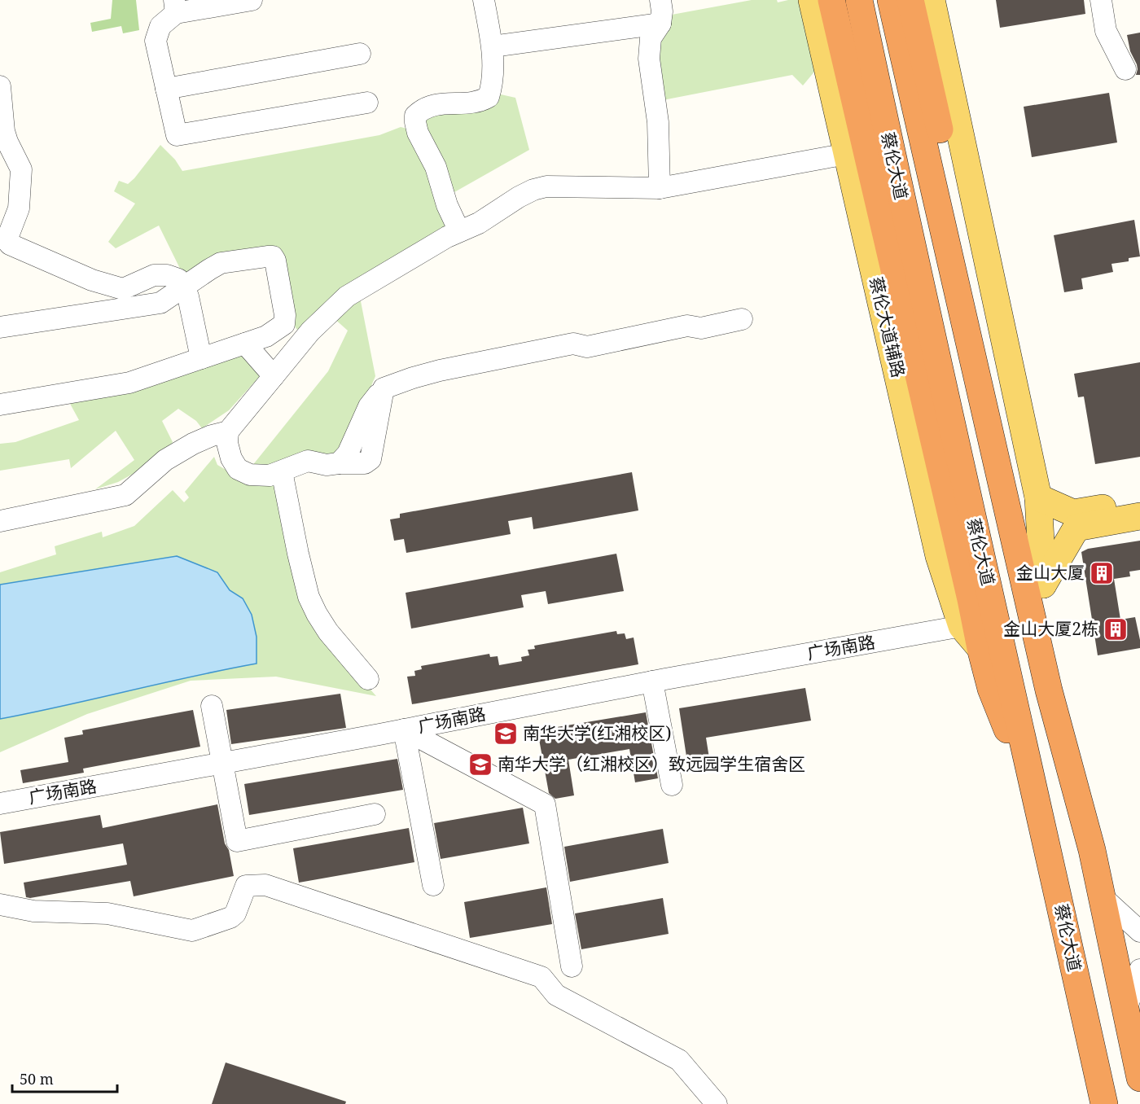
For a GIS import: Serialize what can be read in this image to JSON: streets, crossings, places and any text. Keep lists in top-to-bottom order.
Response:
{
  "streets": {
    "highway": ["蔡伦大道"],
    "main road": ["蔡伦大道辅路"],
    "street": ["广场南路"]
  },
  "crossings": [
    ["蔡伦大道辅路", "广场南路"]
  ],
  "places": {
    "building": ["金山大厦", "金山大厦2栋"],
    "school or university": ["南华大学(红湘校区)", "南华大学（红湘校区）致远园学生宿舍区"]
  },
  "scale_bar": "50 m"
}
